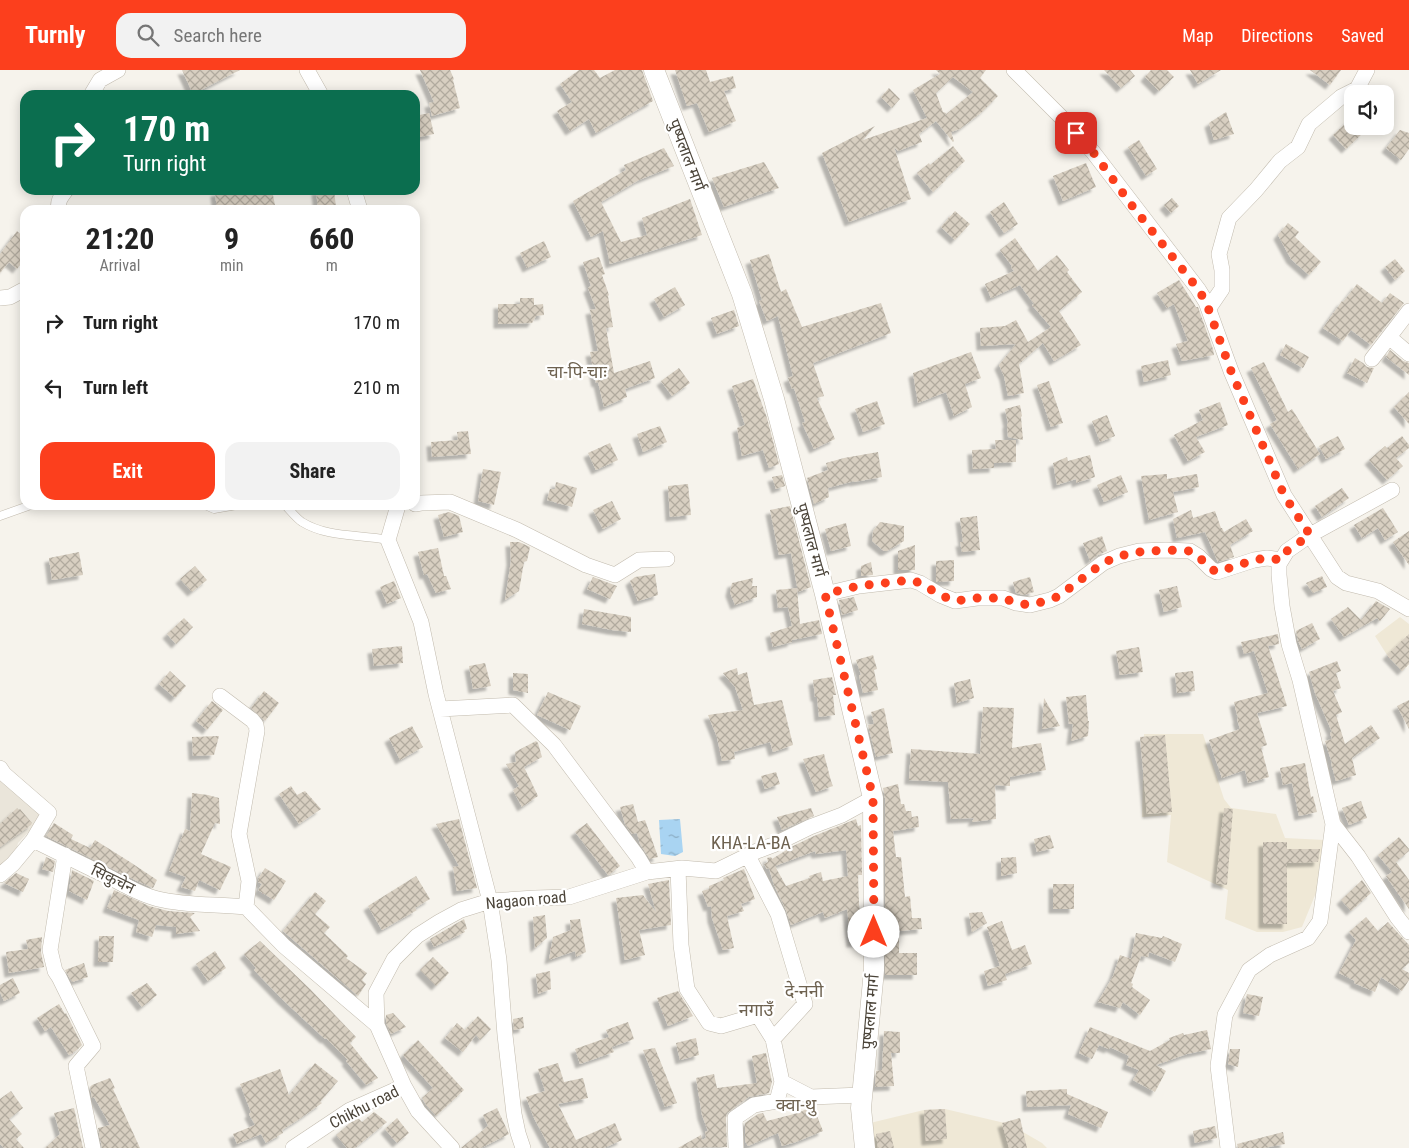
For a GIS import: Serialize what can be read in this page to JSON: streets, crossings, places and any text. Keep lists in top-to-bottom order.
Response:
{
  "streets": {
    "street": [
      "पुष्पलाल मार्ग",
      "सिकुचेन",
      "Nagaon road",
      "Chikhu road"
    ]
  },
  "crossings": [
    ["पुष्पलाल मार्ग", "Nagaon road"],
    ["Nagaon road", "Chikhu road"]
  ],
  "districts": [
    "चा-पि-चाः",
    "KHA-LA-BA",
    "दे-ननी",
    "नगाउँ",
    "क्वा-थु"
  ],
  "page": {
    "header": "Turnly",
    "search": "Search here",
    "nav": ["Map", "Directions", "Saved"],
    "turn": ["170 m", "Turn right"],
    "eta": [
      "21:20",
      "Arrival",
      "9",
      "min",
      "660",
      "m"
    ],
    "list": [
      {
        "name": "Turn right",
        "value": "170 m"
      },
      {
        "name": "Turn left",
        "value": "210 m"
      }
    ],
    "buttons": ["Exit", "Share"]
  }
}
